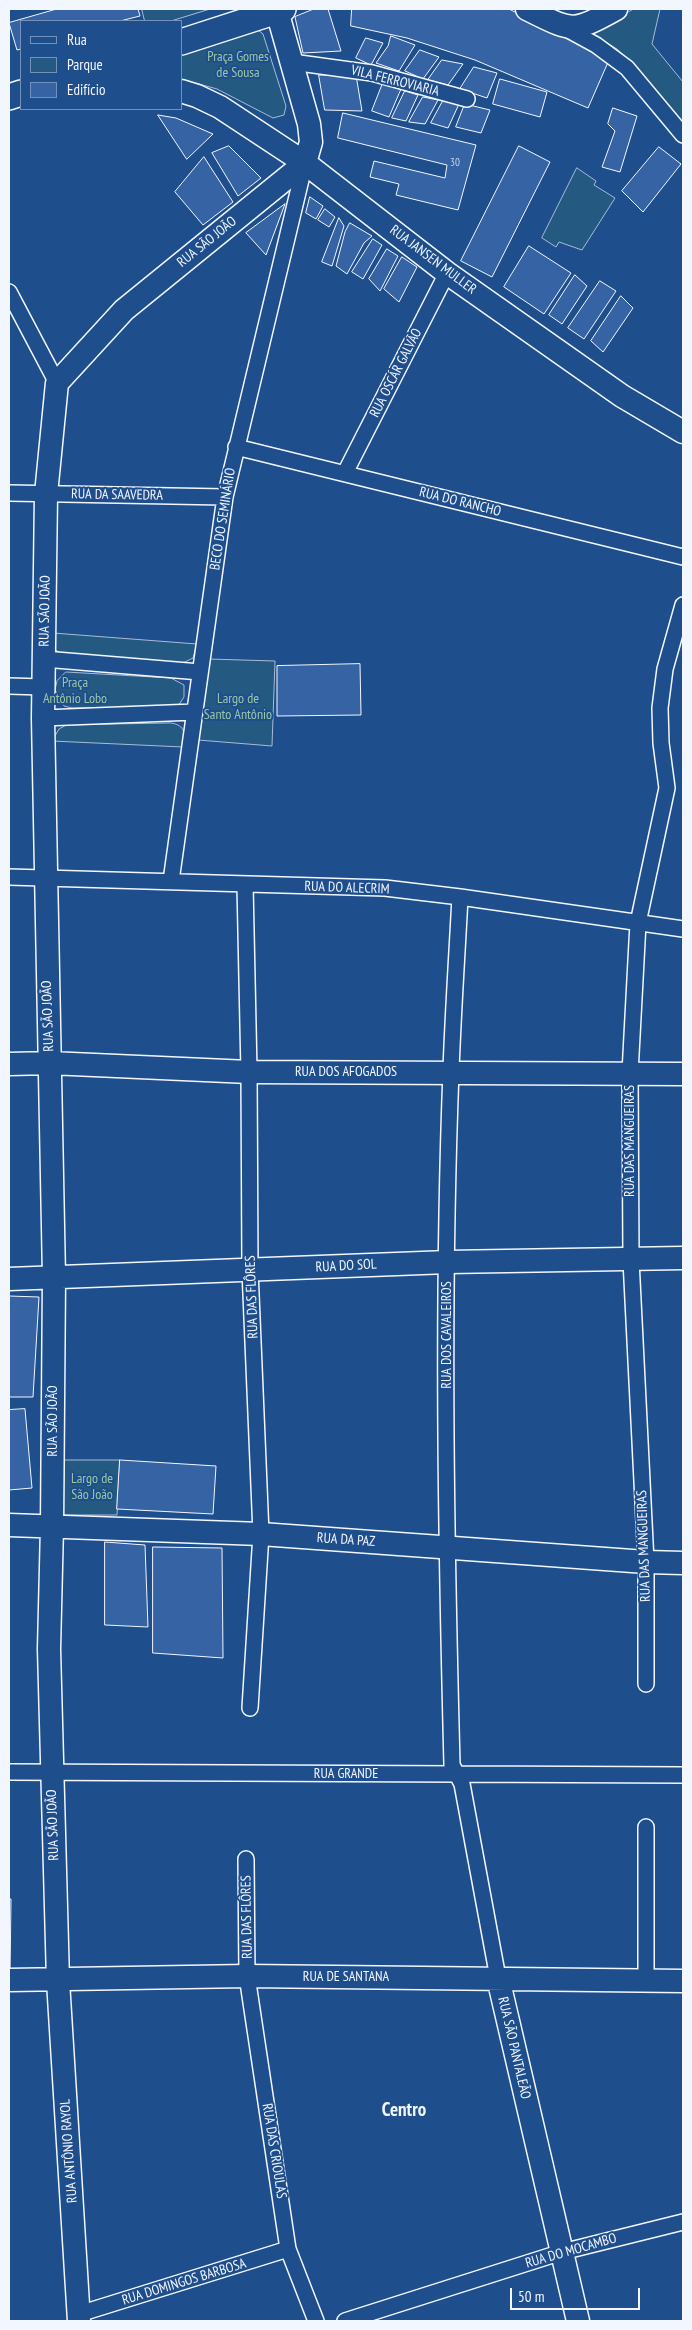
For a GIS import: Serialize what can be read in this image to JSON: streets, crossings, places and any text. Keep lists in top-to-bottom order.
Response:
{
  "streets": {
    "street": [
      "VILA FERROVIARIA",
      "RUA SÃO JOÃO",
      "RUA JANSEN MULLER",
      "RUA OSCÁR GALVÃO",
      "RUA DA SAAVEDRA",
      "RUA DO RANCHO",
      "BECO DO SEMINÁRIO",
      "RUA DO ALECRIM",
      "RUA DOS AFOGADOS",
      "RUA DAS MANGUEIRAS",
      "RUA DO SOL",
      "RUA DAS FLÔRES",
      "RUA DOS CAVALEIROS",
      "RUA DA PAZ",
      "RUA GRANDE",
      "RUA DE SANTANA",
      "RUA SÃO PANTALEÃO",
      "RUA ANTÔNIO RAYOL",
      "RUA DAS CRIOULAS",
      "RUA DO MOCAMBO",
      "RUA DOMINGOS BARBOSA"
    ]
  },
  "crossings": [
    ["RUA SÃO JOÃO", "RUA JANSEN MULLER"],
    ["RUA SÃO JOÃO", "RUA DA SAAVEDRA"],
    ["RUA SÃO JOÃO", "BECO DO SEMINÁRIO"],
    ["RUA SÃO JOÃO", "RUA DO ALECRIM"],
    ["RUA SÃO JOÃO", "RUA DOS AFOGADOS"],
    ["RUA SÃO JOÃO", "RUA DO SOL"],
    ["RUA SÃO JOÃO", "RUA DA PAZ"],
    ["RUA SÃO JOÃO", "RUA GRANDE"],
    ["RUA SÃO JOÃO", "RUA DE SANTANA"],
    ["RUA SÃO JOÃO", "RUA ANTÔNIO RAYOL"],
    ["RUA JANSEN MULLER", "RUA OSCÁR GALVÃO"],
    ["RUA JANSEN MULLER", "BECO DO SEMINÁRIO"],
    ["RUA OSCÁR GALVÃO", "RUA DO RANCHO"],
    ["RUA DA SAAVEDRA", "BECO DO SEMINÁRIO"],
    ["RUA DO RANCHO", "BECO DO SEMINÁRIO"],
    ["BECO DO SEMINÁRIO", "RUA DO ALECRIM"],
    ["RUA DO ALECRIM", "RUA DAS MANGUEIRAS"],
    ["RUA DO ALECRIM", "RUA DAS FLÔRES"],
    ["RUA DO ALECRIM", "RUA DOS CAVALEIROS"],
    ["RUA DOS AFOGADOS", "RUA DAS MANGUEIRAS"],
    ["RUA DOS AFOGADOS", "RUA DAS FLÔRES"],
    ["RUA DOS AFOGADOS", "RUA DOS CAVALEIROS"],
    ["RUA DAS MANGUEIRAS", "RUA DO SOL"],
    ["RUA DAS MANGUEIRAS", "RUA DA PAZ"],
    ["RUA DO SOL", "RUA DAS FLÔRES"],
    ["RUA DO SOL", "RUA DOS CAVALEIROS"],
    ["RUA DAS FLÔRES", "RUA DA PAZ"],
    ["RUA DAS FLÔRES", "RUA DE SANTANA"],
    ["RUA DAS FLÔRES", "RUA DAS CRIOULAS"],
    ["RUA DOS CAVALEIROS", "RUA DA PAZ"],
    ["RUA DOS CAVALEIROS", "RUA GRANDE"],
    ["RUA DOS CAVALEIROS", "RUA SÃO PANTALEÃO"],
    ["RUA GRANDE", "RUA SÃO PANTALEÃO"],
    ["RUA DE SANTANA", "RUA SÃO PANTALEÃO"],
    ["RUA DE SANTANA", "RUA ANTÔNIO RAYOL"],
    ["RUA DE SANTANA", "RUA DAS CRIOULAS"],
    ["RUA SÃO PANTALEÃO", "RUA DO MOCAMBO"],
    ["RUA ANTÔNIO RAYOL", "RUA DOMINGOS BARBOSA"],
    ["RUA DAS CRIOULAS", "RUA DOMINGOS BARBOSA"]
  ],
  "districts": ["Centro"],
  "parks": [
    "Praça Gomes de Sousa",
    "Praça Antônio Lobo",
    "Largo de Santo Antônio",
    "Largo de São João"
  ],
  "house_numbers": ["30"],
  "legend": ["Rua", "Parque", "Edifício"],
  "scale_bar": "50 m"
}
